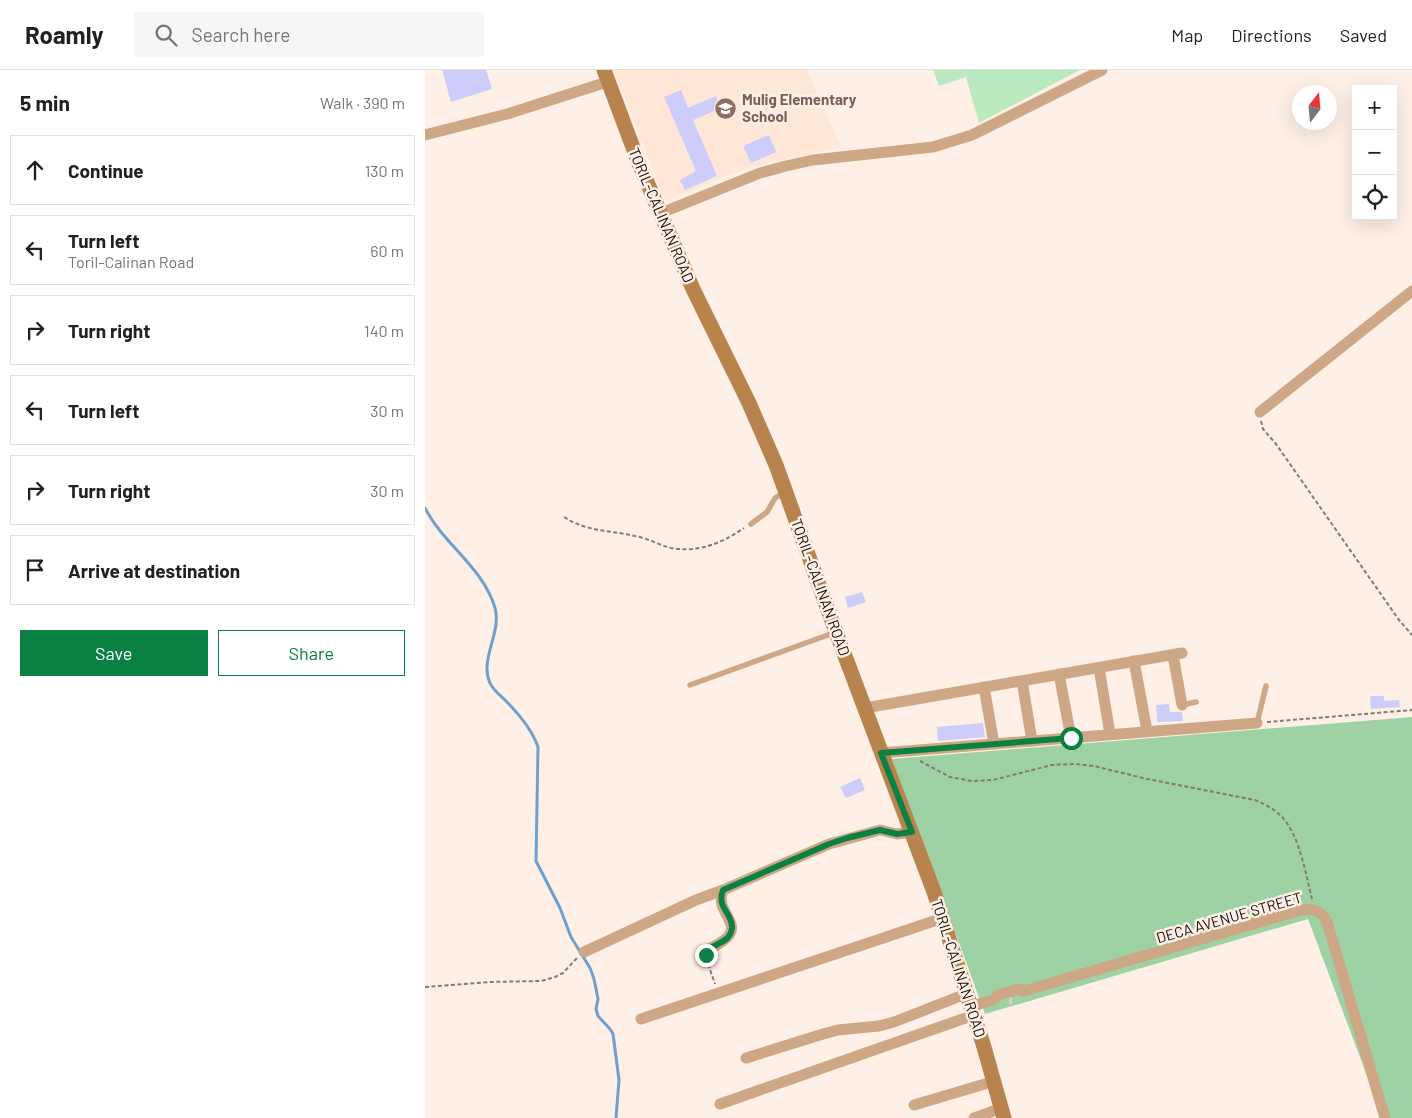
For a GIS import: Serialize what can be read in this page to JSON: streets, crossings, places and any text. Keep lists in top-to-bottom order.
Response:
{
  "streets": {
    "main road": ["TORIL-CALINAN ROAD"],
    "street": ["DECA AVENUE STREET"]
  },
  "crossings": [
    ["TORIL-CALINAN ROAD", "DECA AVENUE STREET"]
  ],
  "places": {
    "school or university": ["Mulig Elementary School"]
  },
  "north": "top",
  "page": {
    "header": "Roamly",
    "search": "Search here",
    "nav": ["Map", "Directions", "Saved"],
    "heading": ["5 min", "Walk · 390 m"],
    "map_buttons": ["+", "−"],
    "list": [
      ["Continue", "130 m"],
      ["Turn left", "Toril-Calinan Road", "60 m"],
      ["Turn right", "140 m"],
      ["Turn left", "30 m"],
      ["Turn right", "30 m"],
      "Arrive at destination"
    ],
    "buttons": ["Save", "Share"]
  }
}
